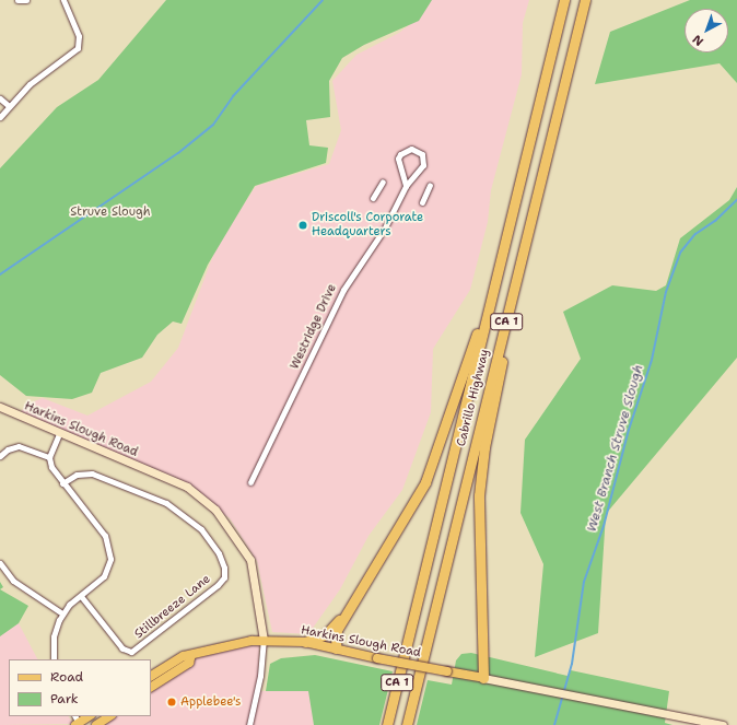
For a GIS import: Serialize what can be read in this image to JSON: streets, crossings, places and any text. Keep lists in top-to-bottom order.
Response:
{
  "streets": {
    "highway": ["CA 1", "Cabrillo Highway"],
    "main road": ["Harkins Slough Road"],
    "street": ["Westridge Drive", "Stillbreeze Lane"]
  },
  "water": ["West Branch Struve Slough"],
  "parks": ["Struve Slough"],
  "places": ["Driscoll's Corporate Headquarters", "Applebee's"],
  "legend": ["Road", "Park"],
  "north": "bottom left"
}
